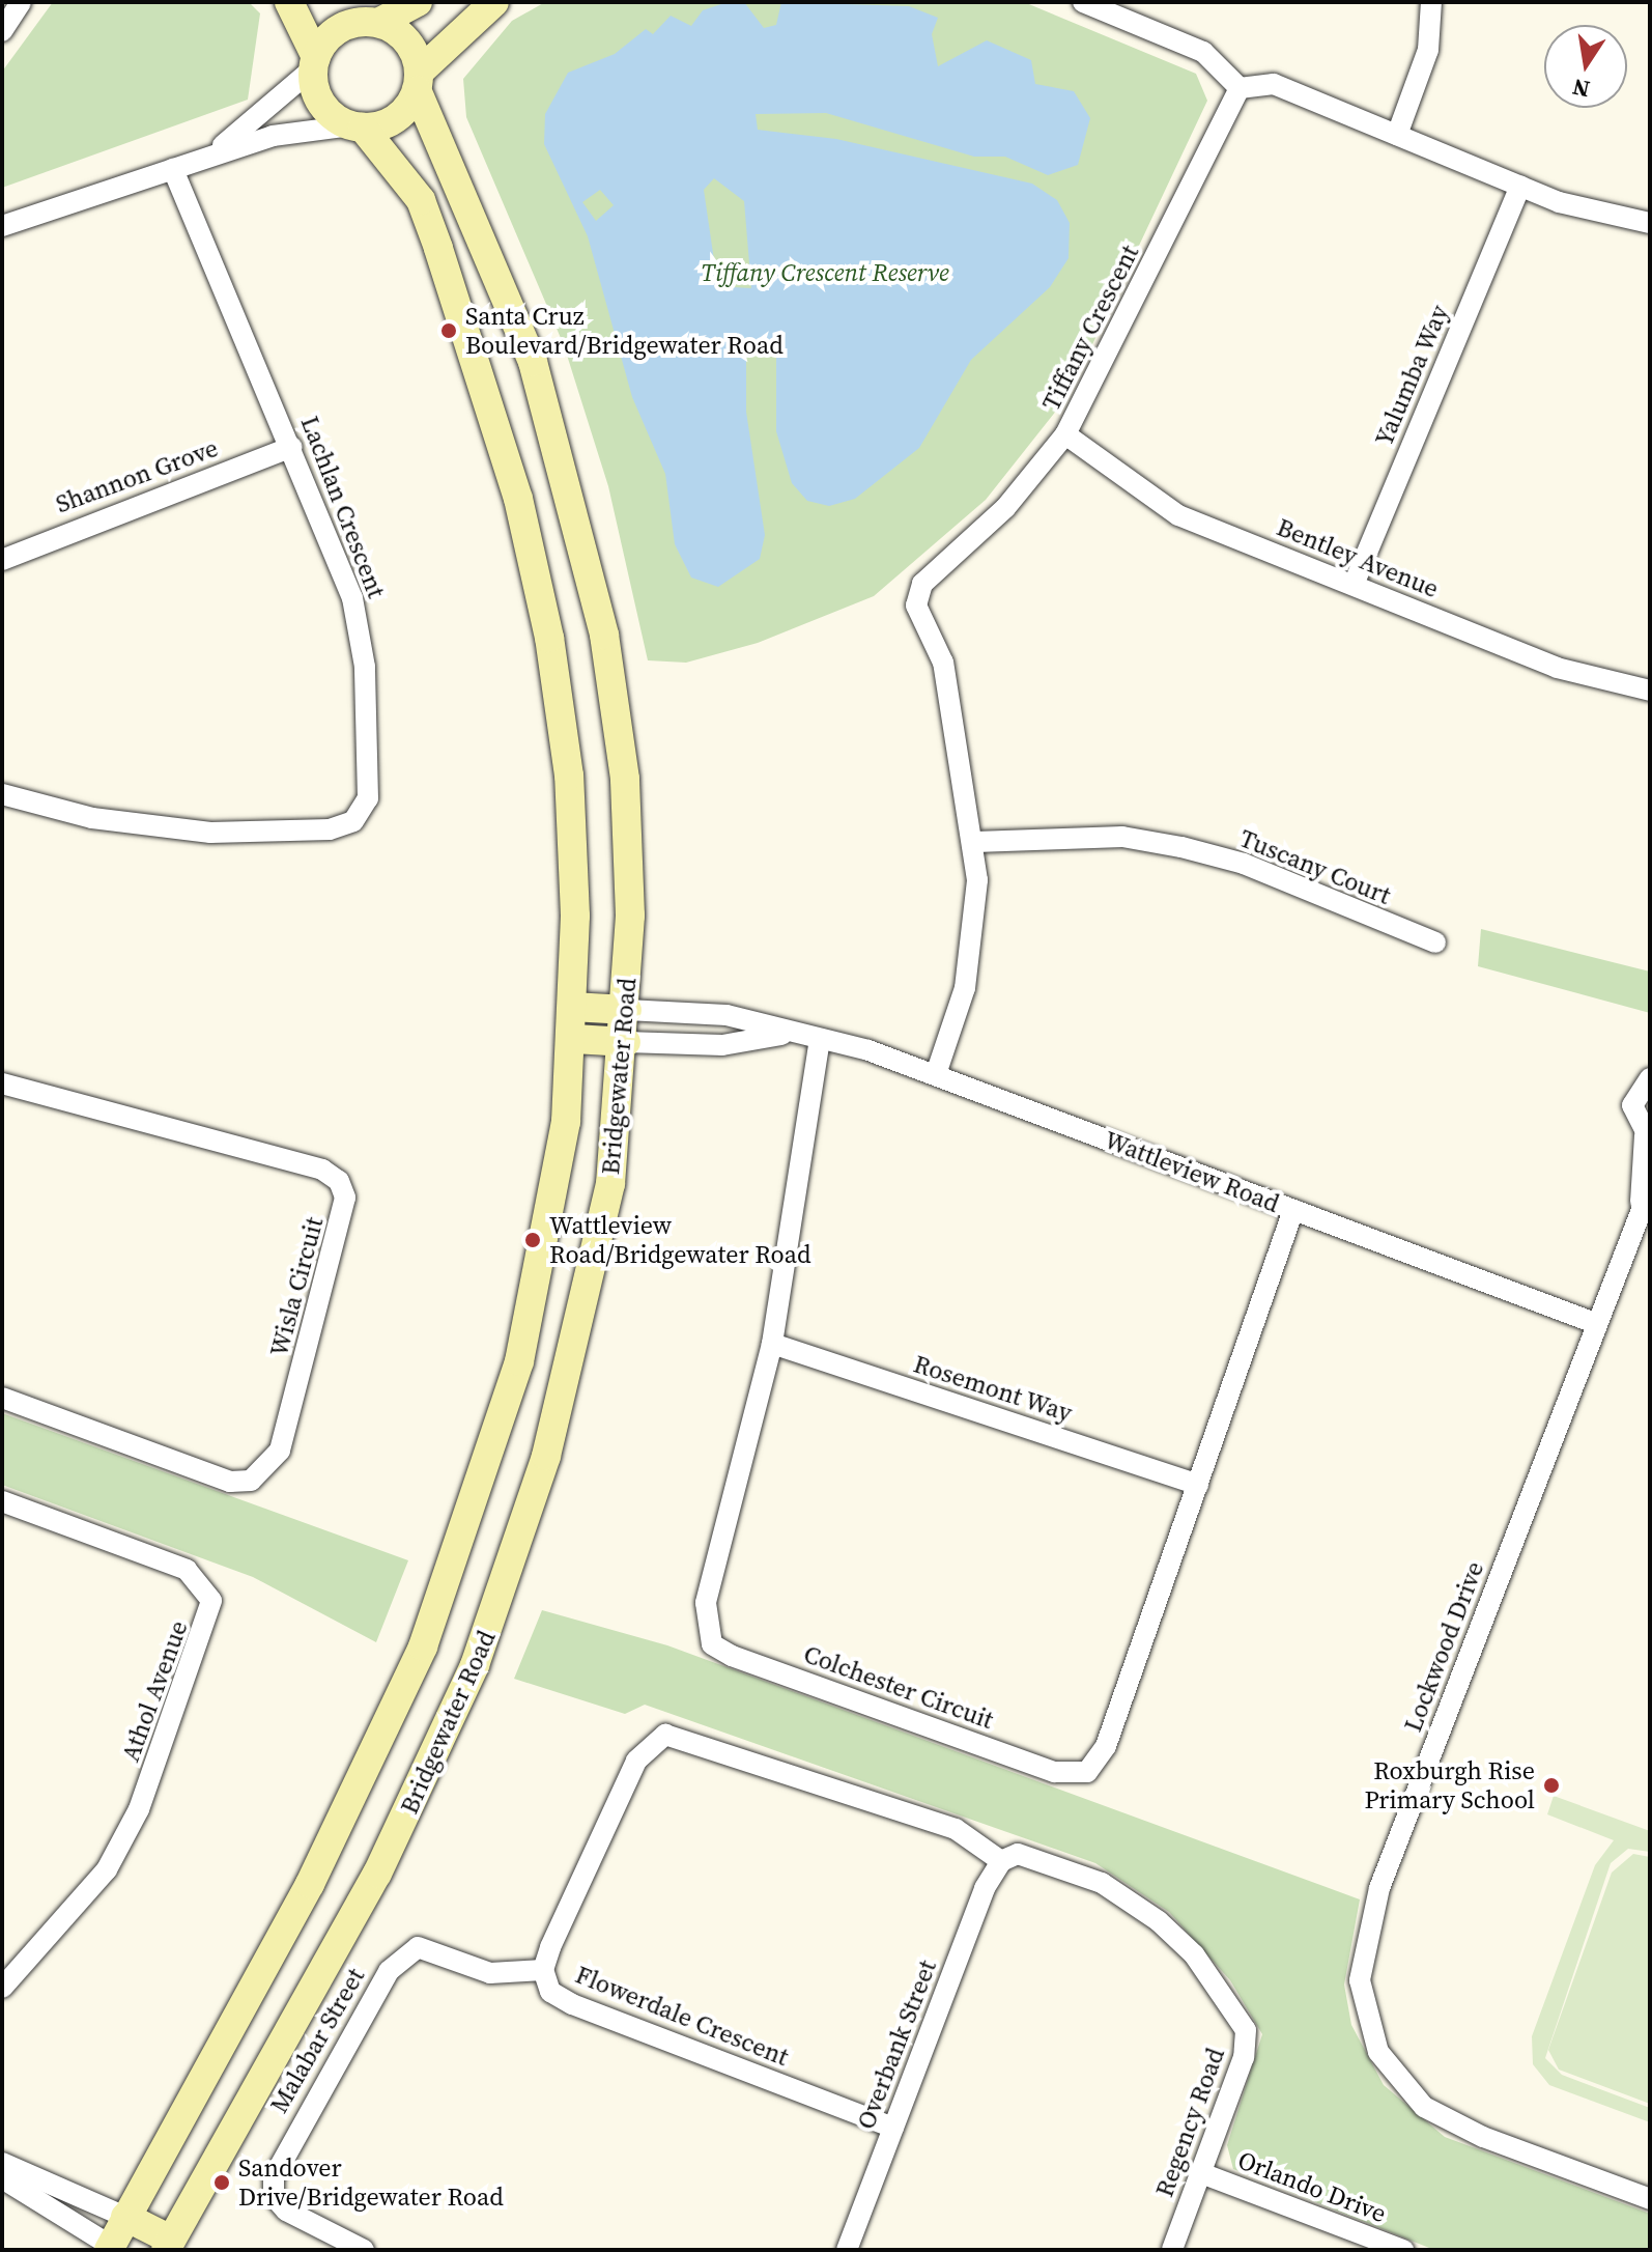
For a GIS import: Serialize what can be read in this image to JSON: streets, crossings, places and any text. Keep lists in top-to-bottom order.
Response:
{
  "streets": {
    "street": [
      "Tiffany Crescent",
      "Yalumba Way",
      "Shannon Grove",
      "Lachlan Crescent",
      "Bentley Avenue",
      "Tuscany Court",
      "Bridgewater Road",
      "Wattleview Road",
      "Wisla Circuit",
      "Rosemont Way",
      "Lockwood Drive",
      "Colchester Circuit",
      "Athol Avenue",
      "Flowerdale Crescent",
      "Malabar Street",
      "Overbank Street",
      "Regency Road",
      "Orlando Drive"
    ]
  },
  "crossings": [
    ["Tiffany Crescent", "Bentley Avenue"],
    ["Tiffany Crescent", "Tuscany Court"],
    ["Tiffany Crescent", "Wattleview Road"],
    ["Yalumba Way", "Bentley Avenue"],
    ["Shannon Grove", "Lachlan Crescent"],
    ["Bridgewater Road", "Wattleview Road"],
    ["Wattleview Road", "Lockwood Drive"],
    ["Wattleview Road", "Colchester Circuit"],
    ["Rosemont Way", "Colchester Circuit"],
    ["Flowerdale Crescent", "Malabar Street"],
    ["Flowerdale Crescent", "Overbank Street"],
    ["Flowerdale Crescent", "Regency Road"],
    ["Overbank Street", "Regency Road"],
    ["Regency Road", "Orlando Drive"]
  ],
  "parks": ["Tiffany Crescent Reserve"],
  "places": [
    "Santa Cruz Boulevard/Bridgewater Road",
    "Wattleview Road/Bridgewater Road",
    "Roxburgh Rise Primary School",
    "Sandover Drive/Bridgewater Road"
  ],
  "north": "bottom"
}
